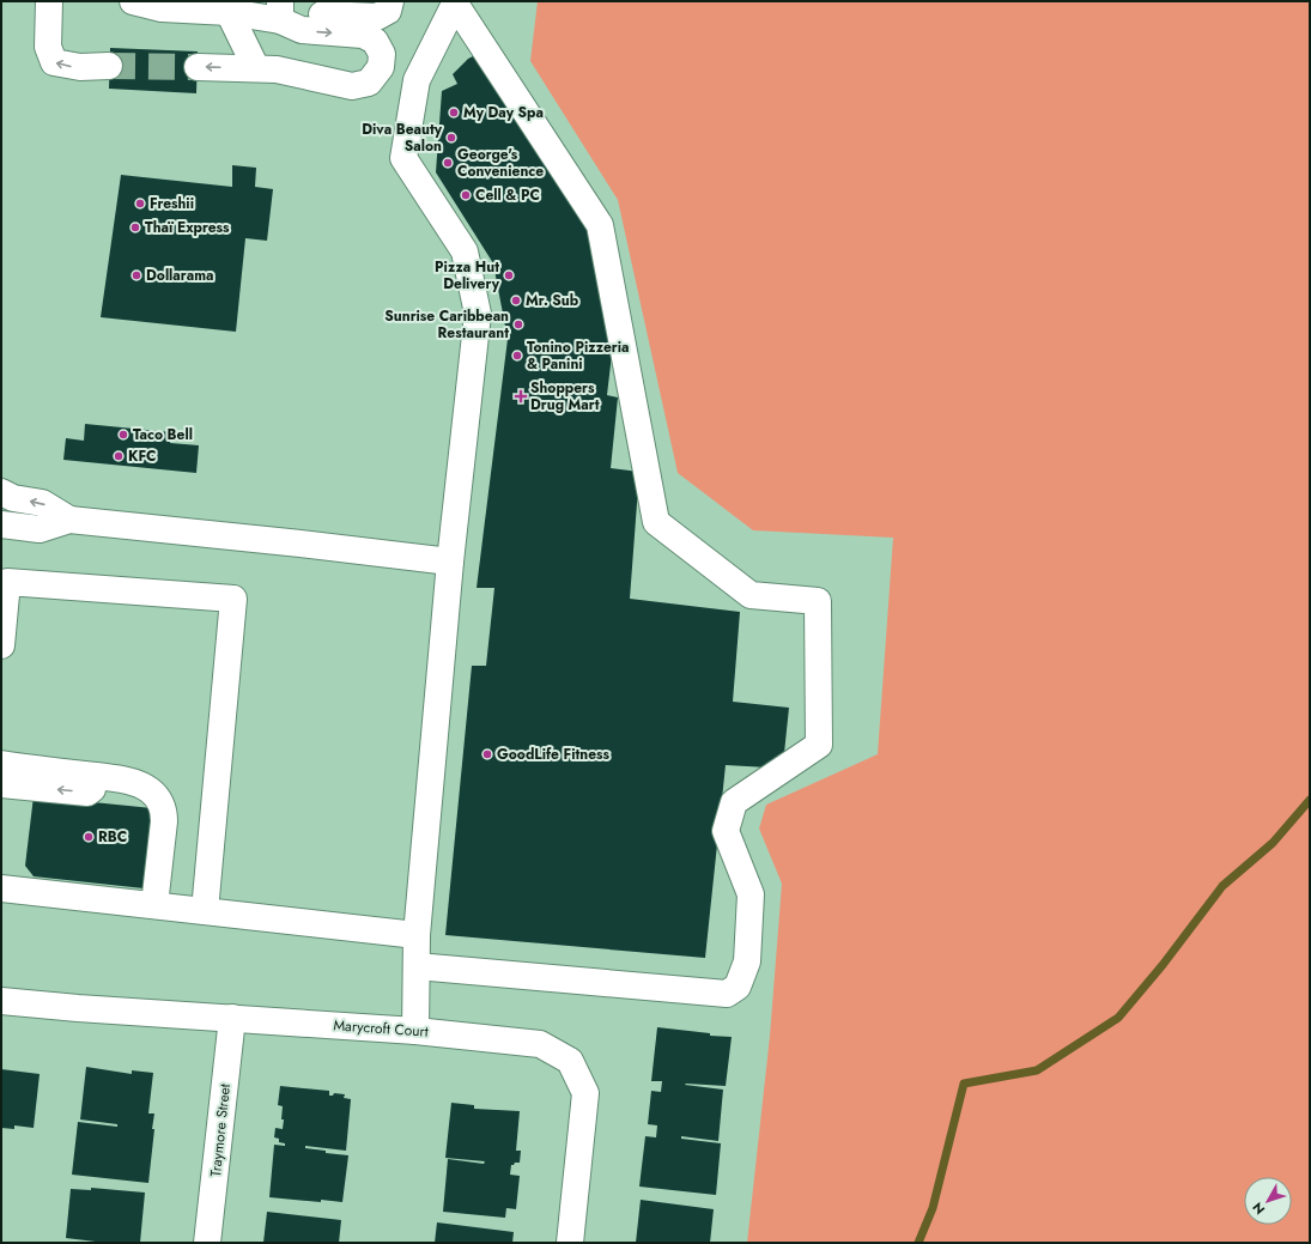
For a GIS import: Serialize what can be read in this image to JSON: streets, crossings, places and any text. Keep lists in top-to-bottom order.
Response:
{
  "streets": {
    "street": ["Marycroft Court", "Traymore Street"]
  },
  "crossings": [
    ["Marycroft Court", "Traymore Street"]
  ],
  "places": {
    "other": [
      "My Day Spa",
      "Diva Beauty Salon",
      "George's Convenience",
      "Cell & PC",
      "Freshii",
      "Thaï Express",
      "Dollarama",
      "Pizza Hut Delivery",
      "Mr. Sub",
      "Sunrise Caribbean Restaurant",
      "Tonino Pizzeria & Panini",
      "Taco Bell",
      "KFC",
      "GoodLife Fitness",
      "RBC"
    ],
    "health": ["Shoppers Drug Mart"]
  },
  "north": "bottom left"
}
